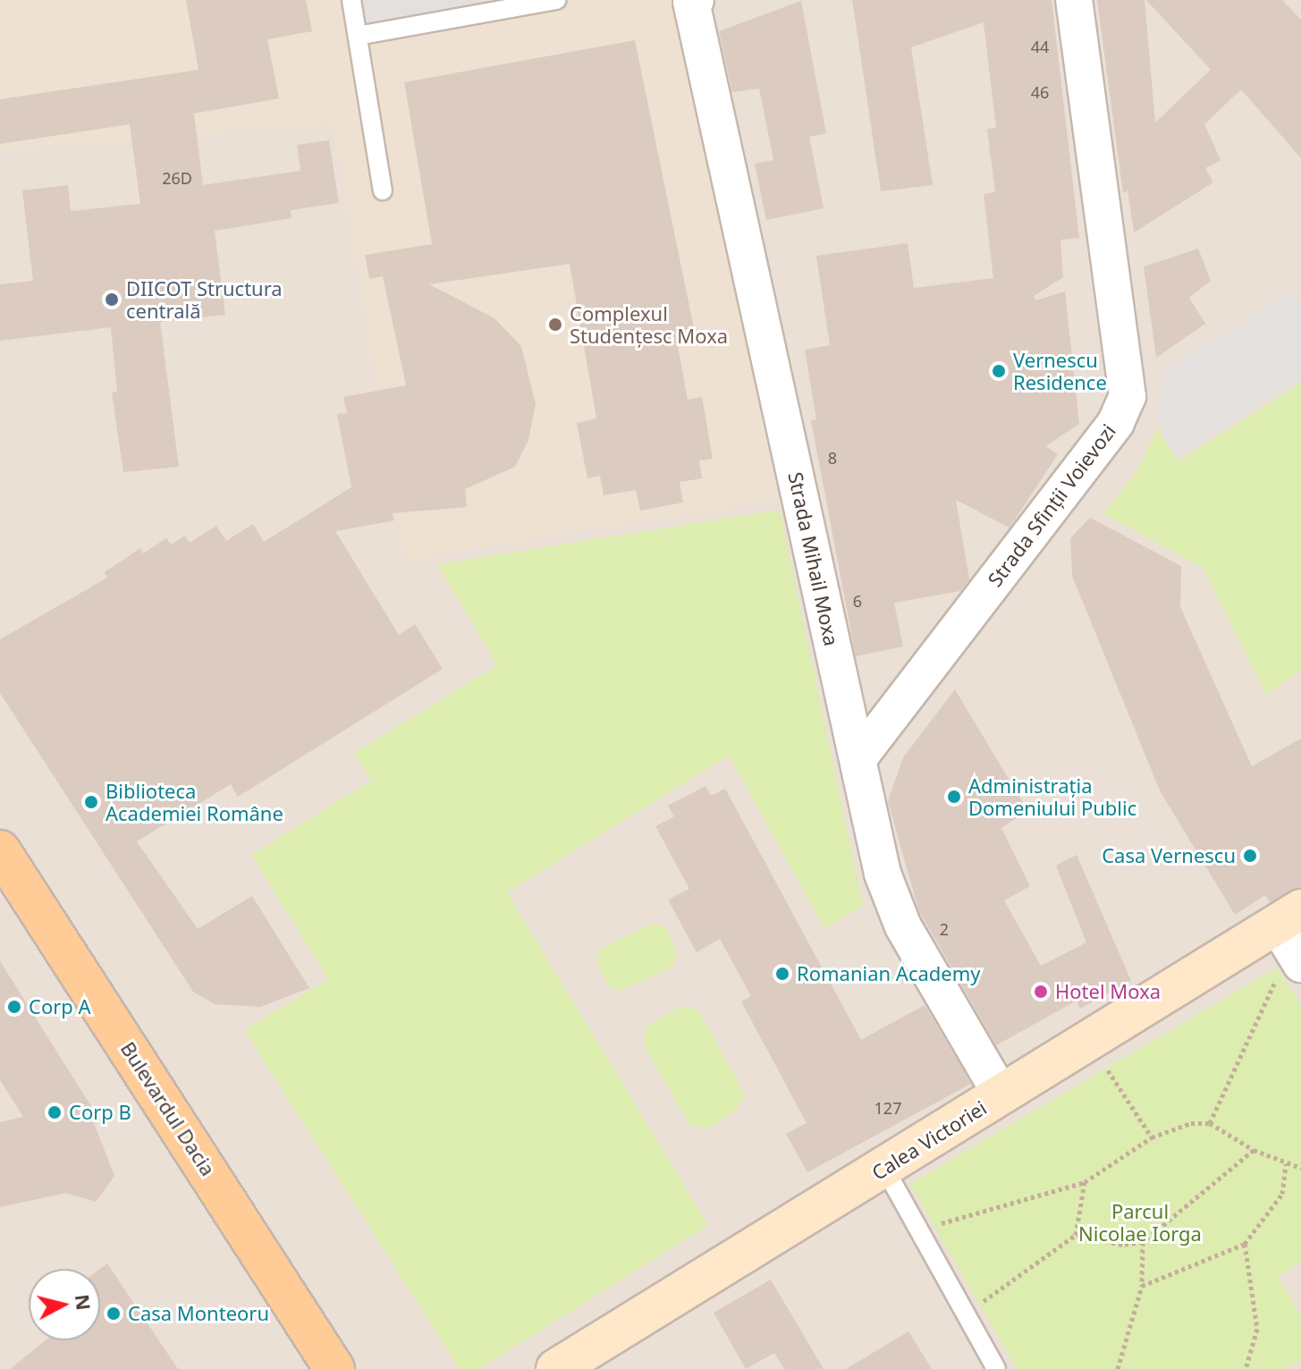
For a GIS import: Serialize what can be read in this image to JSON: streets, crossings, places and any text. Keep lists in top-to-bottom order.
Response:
{
  "streets": {
    "main road": ["Bulevardul Dacia", "Calea Victoriei"],
    "street": ["Strada Sfinții Voievozi", "Strada Mihail Moxa"]
  },
  "crossings": [
    ["Strada Sfinții Voievozi", "Strada Mihail Moxa"],
    ["Strada Mihail Moxa", "Calea Victoriei"]
  ],
  "parks": ["Parcul Nicolae Iorga"],
  "places": [
    "DIICOT Structura centrală",
    "Complexul Studențesc Moxa",
    "Vernescu Residence",
    "Administrația Domeniului Public",
    "Biblioteca Academiei Române",
    "Casa Vernescu",
    "Romanian Academy",
    "Hotel Moxa",
    "Corp A",
    "Corp B",
    "Casa Monteoru"
  ],
  "house_numbers": [
    "44",
    "46",
    "26D",
    "8",
    "6",
    "2",
    "127"
  ],
  "north": "right"
}
